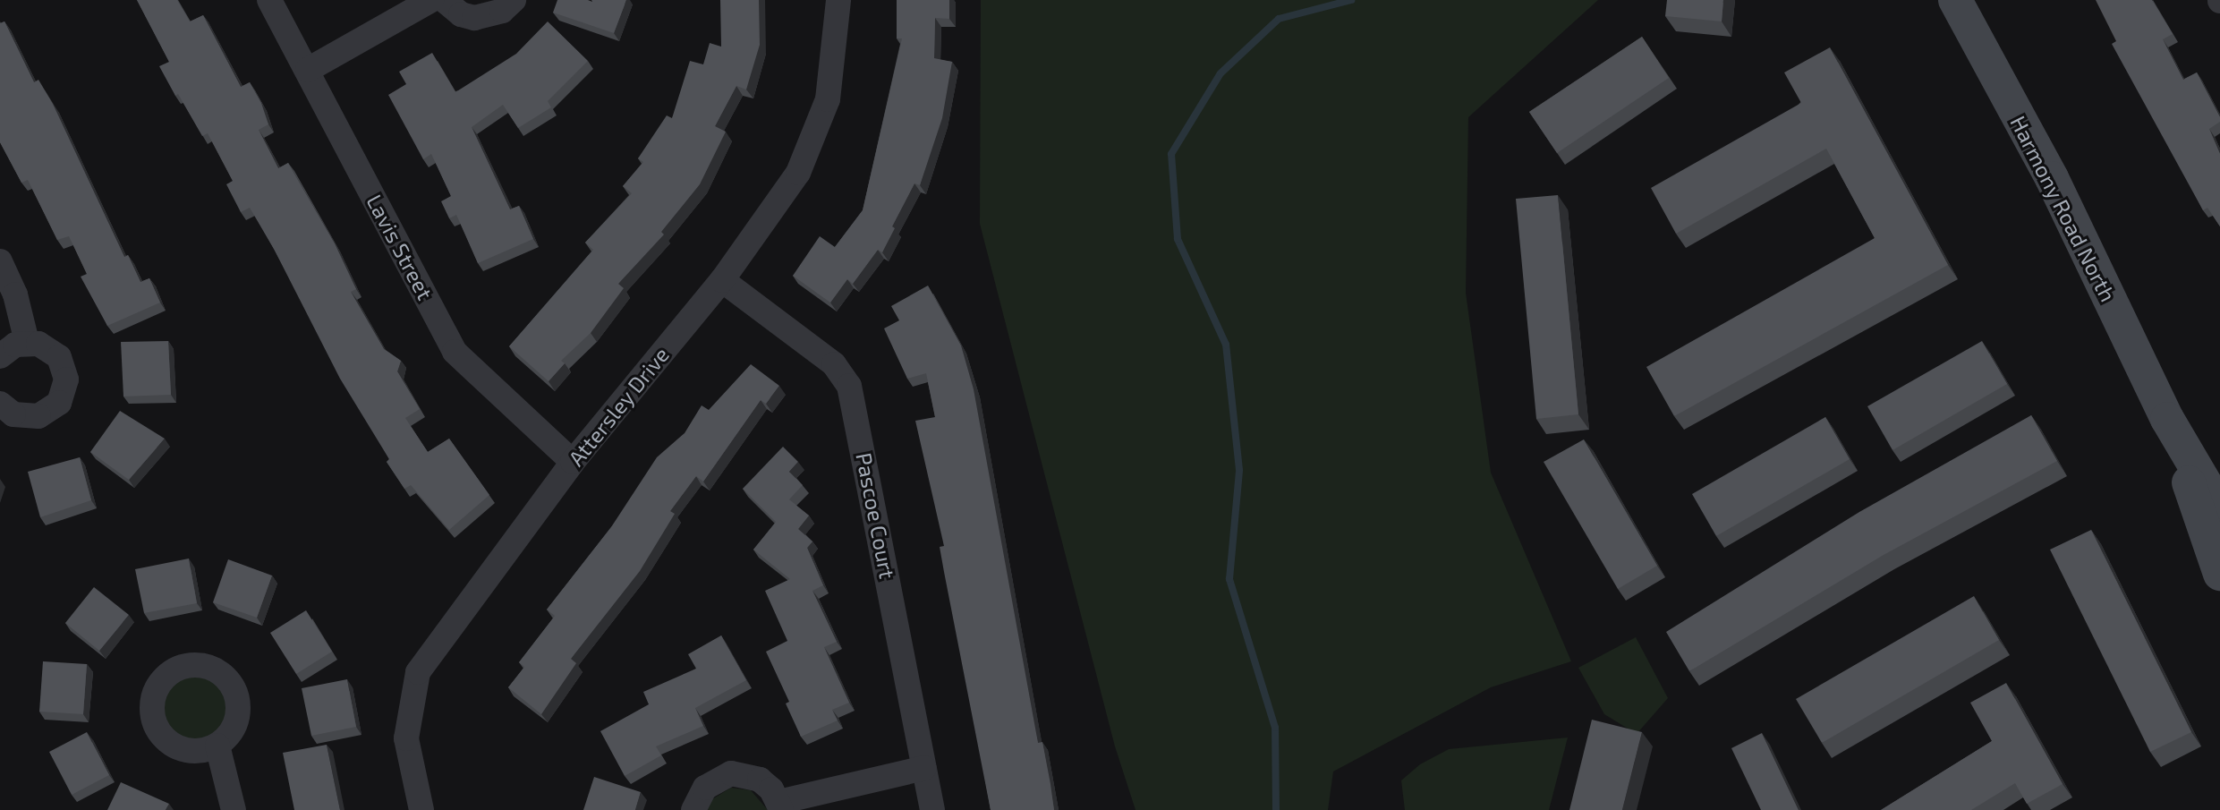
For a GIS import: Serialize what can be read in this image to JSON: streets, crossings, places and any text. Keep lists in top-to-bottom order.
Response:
{
  "streets": {
    "main road": ["Harmony Road North"],
    "street": ["Lavis Street", "Attersley Drive", "Pascoe Court"]
  },
  "crossings": [
    ["Lavis Street", "Attersley Drive"],
    ["Attersley Drive", "Pascoe Court"]
  ]
}
